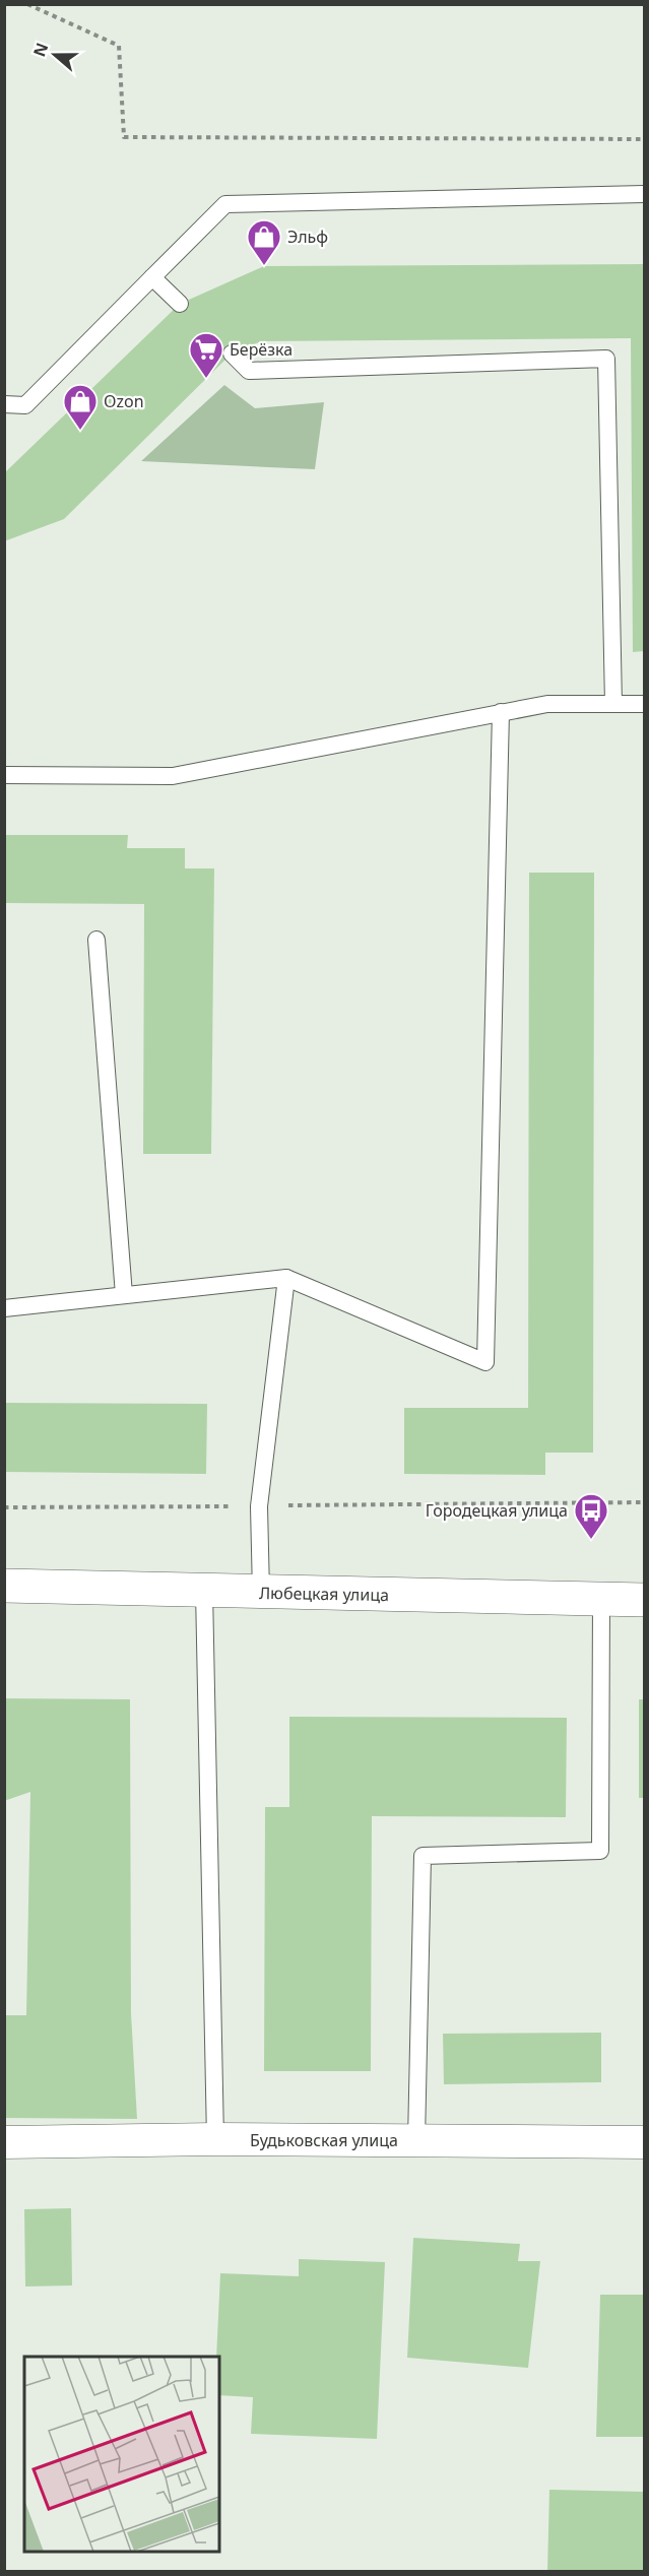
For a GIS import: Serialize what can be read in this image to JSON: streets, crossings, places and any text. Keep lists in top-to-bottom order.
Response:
{
  "streets": {
    "street": ["Любецкая улица", "Будьковская улица"]
  },
  "places": {
    "shop": ["Эльф", "Ozon"],
    "supermarket": ["Берёзка"],
    "bus stop": ["Городецкая улица"]
  },
  "north": "left"
}
